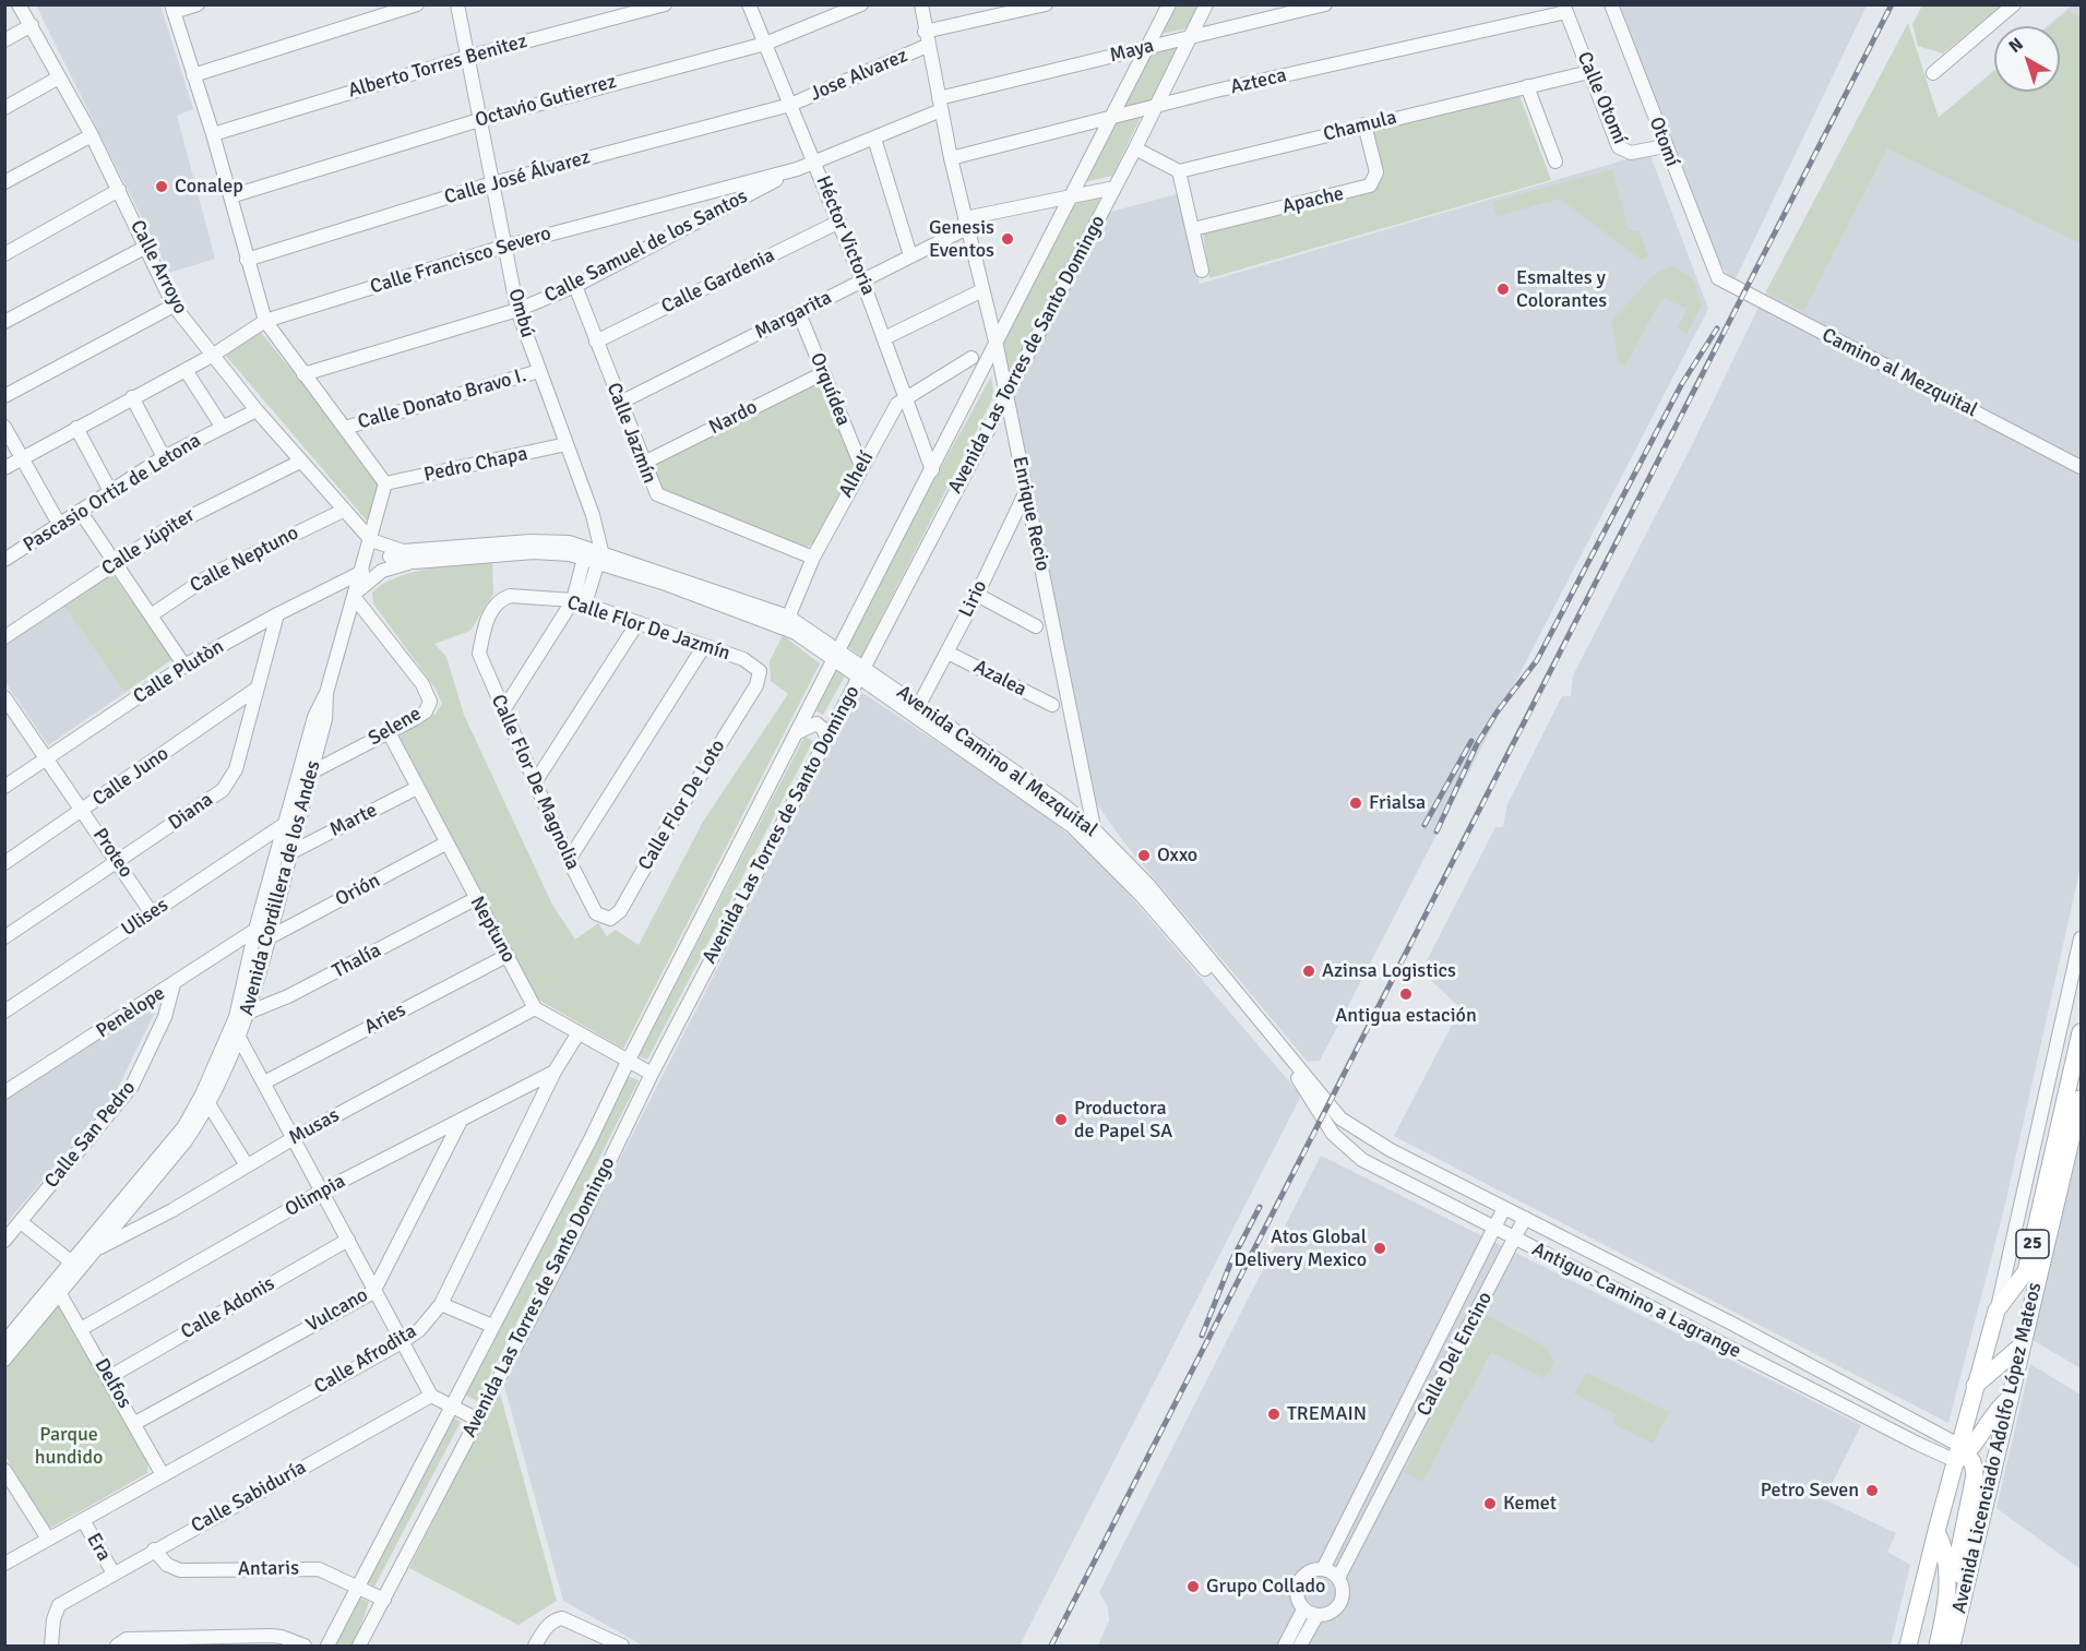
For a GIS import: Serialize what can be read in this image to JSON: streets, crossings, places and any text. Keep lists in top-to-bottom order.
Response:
{
  "streets": {
    "main road": ["25", "Avenida Licenciado Adolfo López Mateos"],
    "street": [
      "Maya",
      "Alberto Torres Benitez",
      "Jose Alvarez",
      "Azteca",
      "Calle Otomí",
      "Octavio Gutierrez",
      "Chamula",
      "Otomí",
      "Calle José Álvarez",
      "Apache",
      "Héctor Victoria",
      "Calle Samuel de los Santos",
      "Calle Francisco Severo",
      "Calle Arroyo",
      "Calle Gardenia",
      "Ombú",
      "Margarita",
      "Avenida Las Torres de Santo Domingo",
      "Camino al Mezquital",
      "Orquídea",
      "Calle Donato Bravo I.",
      "Nardo",
      "Calle Jazmín",
      "Pedro Chapa",
      "Alhelí",
      "Pascasio Ortiz de Letona",
      "Enrique Recio",
      "Calle Júpiter",
      "Calle Neptuno",
      "Lirio",
      "Calle Flor De Jazmín",
      "Calle Plutòn",
      "Azalea",
      "Selene",
      "Avenida Camino al Mezquital",
      "Calle Juno",
      "Calle Flor De Magnolia",
      "Calle Flor De Loto",
      "Diana",
      "Marte",
      "Proteo",
      "Avenida Cordillera de los Andes",
      "Orión",
      "Ulises",
      "Neptuno",
      "Thalía",
      "Penèlope",
      "Aries",
      "Musas",
      "Calle San Pedro",
      "Olimpia",
      "Antiguo Camino a Lagrange",
      "Calle Adonis",
      "Vulcano",
      "Calle Del Encino",
      "Calle Afrodita",
      "Delfos",
      "Calle Sabiduría",
      "Era",
      "Antaris"
    ]
  },
  "crossings": [
    ["Maya", "Calle Francisco Severo"],
    ["Maya", "Avenida Las Torres de Santo Domingo"],
    ["Maya", "Enrique Recio"],
    ["Alberto Torres Benitez", "Ombú"],
    ["Jose Alvarez", "Calle José Álvarez"],
    ["Jose Alvarez", "Héctor Victoria"],
    ["Jose Alvarez", "Enrique Recio"],
    ["Azteca", "Calle Otomí"],
    ["Azteca", "Avenida Las Torres de Santo Domingo"],
    ["Azteca", "Enrique Recio"],
    ["Calle Otomí", "Chamula"],
    ["Calle Otomí", "Otomí"],
    ["Octavio Gutierrez", "Héctor Victoria"],
    ["Octavio Gutierrez", "Ombú"],
    ["Chamula", "Apache"],
    ["Otomí", "Camino al Mezquital"],
    ["Calle José Álvarez", "Héctor Victoria"],
    ["Calle José Álvarez", "Ombú"],
    ["Héctor Victoria", "Calle Francisco Severo"],
    ["Héctor Victoria", "Calle Gardenia"],
    ["Héctor Victoria", "Margarita"],
    ["Héctor Victoria", "Avenida Las Torres de Santo Domingo"],
    ["Héctor Victoria", "Alhelí"],
    ["Calle Samuel de los Santos", "Calle Francisco Severo"],
    ["Calle Samuel de los Santos", "Ombú"],
    ["Calle Samuel de los Santos", "Calle Jazmín"],
    ["Calle Francisco Severo", "Calle Arroyo"],
    ["Calle Francisco Severo", "Ombú"],
    ["Calle Francisco Severo", "Enrique Recio"],
    ["Calle Arroyo", "Pascasio Ortiz de Letona"],
    ["Calle Arroyo", "Calle Júpiter"],
    ["Calle Arroyo", "Calle Neptuno"],
    ["Calle Arroyo", "Avenida Camino al Mezquital"],
    ["Calle Arroyo", "Avenida Cordillera de los Andes"],
    ["Calle Gardenia", "Calle Jazmín"],
    ["Ombú", "Calle Donato Bravo I."],
    ["Ombú", "Pedro Chapa"],
    ["Ombú", "Avenida Camino al Mezquital"],
    ["Margarita", "Avenida Las Torres de Santo Domingo"],
    ["Margarita", "Orquídea"],
    ["Margarita", "Calle Jazmín"],
    ["Margarita", "Enrique Recio"],
    ["Avenida Las Torres de Santo Domingo", "Enrique Recio"],
    ["Avenida Las Torres de Santo Domingo", "Avenida Camino al Mezquital"],
    ["Avenida Las Torres de Santo Domingo", "Neptuno"],
    ["Avenida Las Torres de Santo Domingo", "Antaris"],
    ["Orquídea", "Nardo"],
    ["Orquídea", "Alhelí"],
    ["Nardo", "Calle Jazmín"],
    ["Calle Jazmín", "Alhelí"],
    ["Pedro Chapa", "Avenida Cordillera de los Andes"],
    ["Alhelí", "Avenida Camino al Mezquital"],
    ["Enrique Recio", "Lirio"],
    ["Enrique Recio", "Avenida Camino al Mezquital"],
    ["Lirio", "Azalea"],
    ["Lirio", "Avenida Camino al Mezquital"],
    ["Calle Flor De Jazmín", "Calle Flor De Magnolia"],
    ["Calle Flor De Jazmín", "Calle Flor De Loto"],
    ["Calle Plutòn", "Diana"],
    ["Calle Plutòn", "Proteo"],
    ["Calle Plutòn", "Avenida Cordillera de los Andes"],
    ["Selene", "Avenida Cordillera de los Andes"],
    ["Selene", "Neptuno"],
    ["Avenida Camino al Mezquital", "Avenida Cordillera de los Andes"],
    ["Avenida Camino al Mezquital", "Antiguo Camino a Lagrange"],
    ["Calle Juno", "Diana"],
    ["Calle Juno", "Proteo"],
    ["Calle Flor De Magnolia", "Calle Flor De Loto"],
    ["Diana", "Proteo"],
    ["Marte", "Avenida Cordillera de los Andes"],
    ["Marte", "Neptuno"],
    ["Proteo", "Ulises"],
    ["Avenida Cordillera de los Andes", "Orión"],
    ["Avenida Cordillera de los Andes", "Ulises"],
    ["Avenida Cordillera de los Andes", "Thalía"],
    ["Avenida Cordillera de los Andes", "Penèlope"],
    ["Avenida Cordillera de los Andes", "Musas"],
    ["Avenida Cordillera de los Andes", "Delfos"],
    ["Orión", "Neptuno"],
    ["Neptuno", "Thalía"],
    ["Neptuno", "Aries"],
    ["Neptuno", "Musas"],
    ["Neptuno", "Calle Afrodita"],
    ["Penèlope", "Calle San Pedro"],
    ["Olimpia", "Vulcano"],
    ["Olimpia", "Calle Afrodita"],
    ["Olimpia", "Delfos"],
    ["Antiguo Camino a Lagrange", "Calle Del Encino"],
    ["Antiguo Camino a Lagrange", "Avenida Licenciado Adolfo López Mateos"],
    ["Calle Adonis", "Delfos"],
    ["Vulcano", "Delfos"],
    ["Calle Afrodita", "Delfos"],
    ["Calle Afrodita", "Era"],
    ["Calle Sabiduría", "Era"],
    ["Calle Sabiduría", "Antaris"]
  ],
  "parks": ["Parque hundido"],
  "places": [
    "Conalep",
    "Genesis Eventos",
    "Esmaltes y Colorantes",
    "Frialsa",
    "Oxxo",
    "Azinsa Logistics",
    "Antigua estación",
    "Productora de Papel SA",
    "Atos Global Delivery Mexico",
    "TREMAIN",
    "Petro Seven",
    "Kemet",
    "Grupo Collado"
  ],
  "north": "top left"
}
